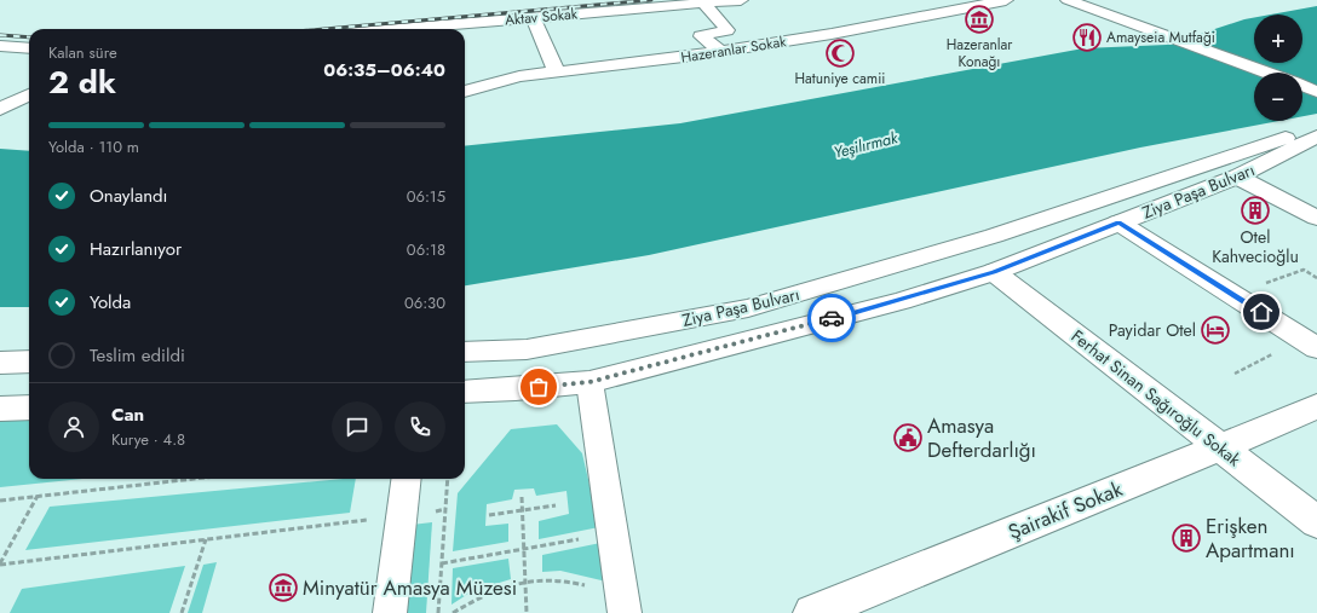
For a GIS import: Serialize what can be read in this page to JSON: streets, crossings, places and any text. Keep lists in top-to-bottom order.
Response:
{
  "streets": {
    "street": [
      "Aktav Sokak",
      "Hazeranlar Sokak",
      "Ziya Paşa Bulvarı",
      "Ferhat Sinan Sağıroğlu Sokak",
      "Şairakif Sokak"
    ]
  },
  "crossings": [
    ["Ziya Paşa Bulvarı", "Ferhat Sinan Sağıroğlu Sokak"],
    ["Ferhat Sinan Sağıroğlu Sokak", "Şairakif Sokak"]
  ],
  "water": ["Yeşilırmak"],
  "places": {
    "museum": ["Hazeranlar Konağı", "Minyatür Amasya Müzesi"],
    "restaurant": ["Amayseia Mutfaği"],
    "mosque": ["Hatuniye camii"],
    "building": ["Otel Kahvecioğlu", "Erişken Apartmanı"],
    "hotel": ["Payidar Otel"],
    "public building": ["Amasya Defterdarlığı"]
  },
  "page": {
    "map_buttons": ["+", "−"],
    "heading": ["2 dk", "Kalan süre", "06:35–06:40"],
    "panel": ["Can", "Kurye · 4.8"],
    "bar": "Yolda · 110 m",
    "list": [
      ["Onaylandı", "06:15"],
      ["Hazırlanıyor", "06:18"],
      ["Yolda", "06:30"],
      "Teslim edildi"
    ]
  }
}
